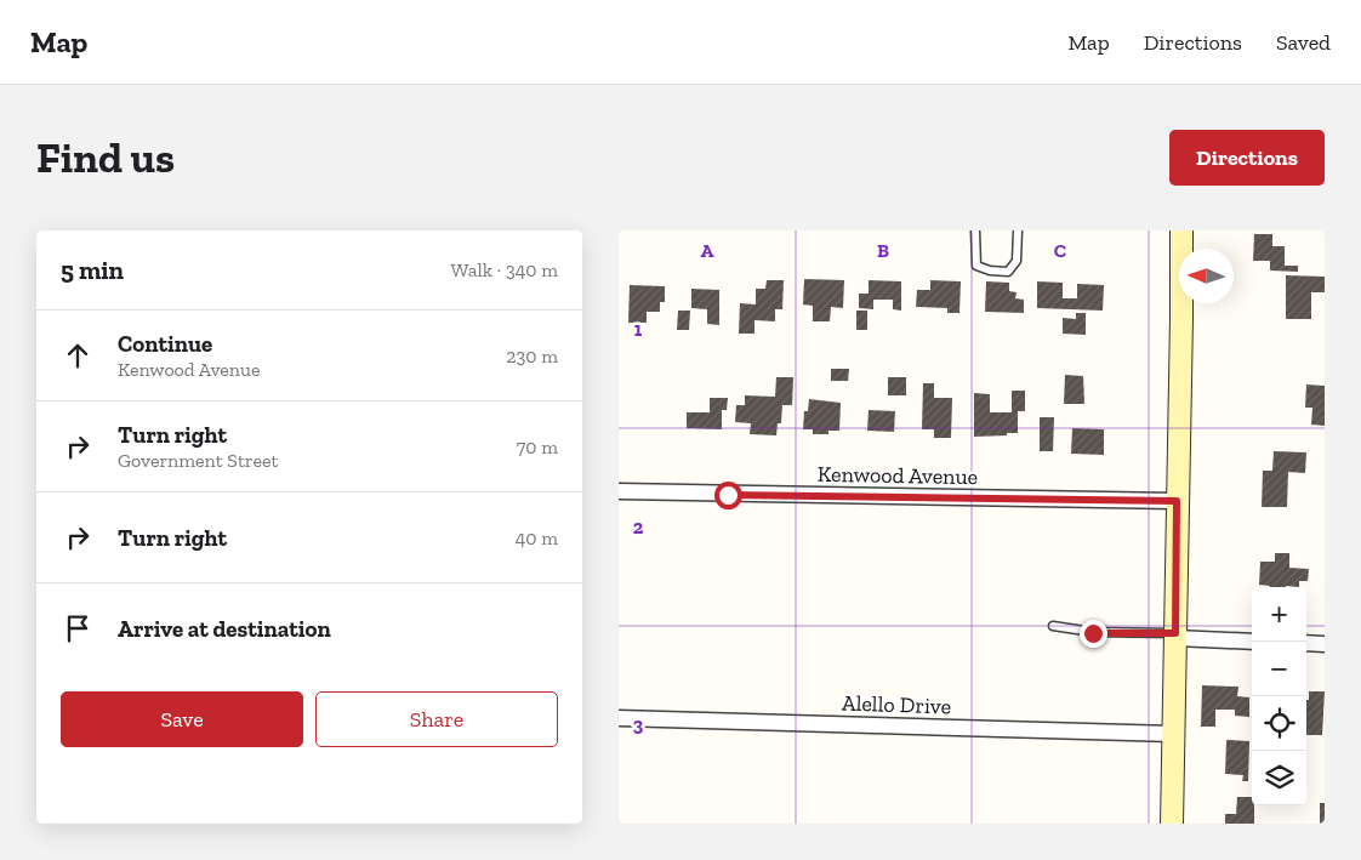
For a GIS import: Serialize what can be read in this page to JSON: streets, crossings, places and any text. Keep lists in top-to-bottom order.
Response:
{
  "streets": {
    "street": ["Kenwood Avenue", "Alello Drive"]
  },
  "north": "left",
  "page": {
    "header": "Map",
    "nav": ["Map", "Directions", "Saved"],
    "buttons": [
      "Directions",
      ["Save", "Share"]
    ],
    "title": "Find us",
    "heading": ["5 min", "Walk · 340 m"],
    "list": [
      ["Continue", "Kenwood Avenue", "230 m"],
      ["Turn right", "Government Street", "70 m"],
      ["Turn right", "40 m"],
      "Arrive at destination"
    ],
    "map_buttons": ["+", "−"]
  },
  "grid": {
    "columns": ["A", "B", "C"],
    "rows": ["1", "2", "3"]
  }
}
